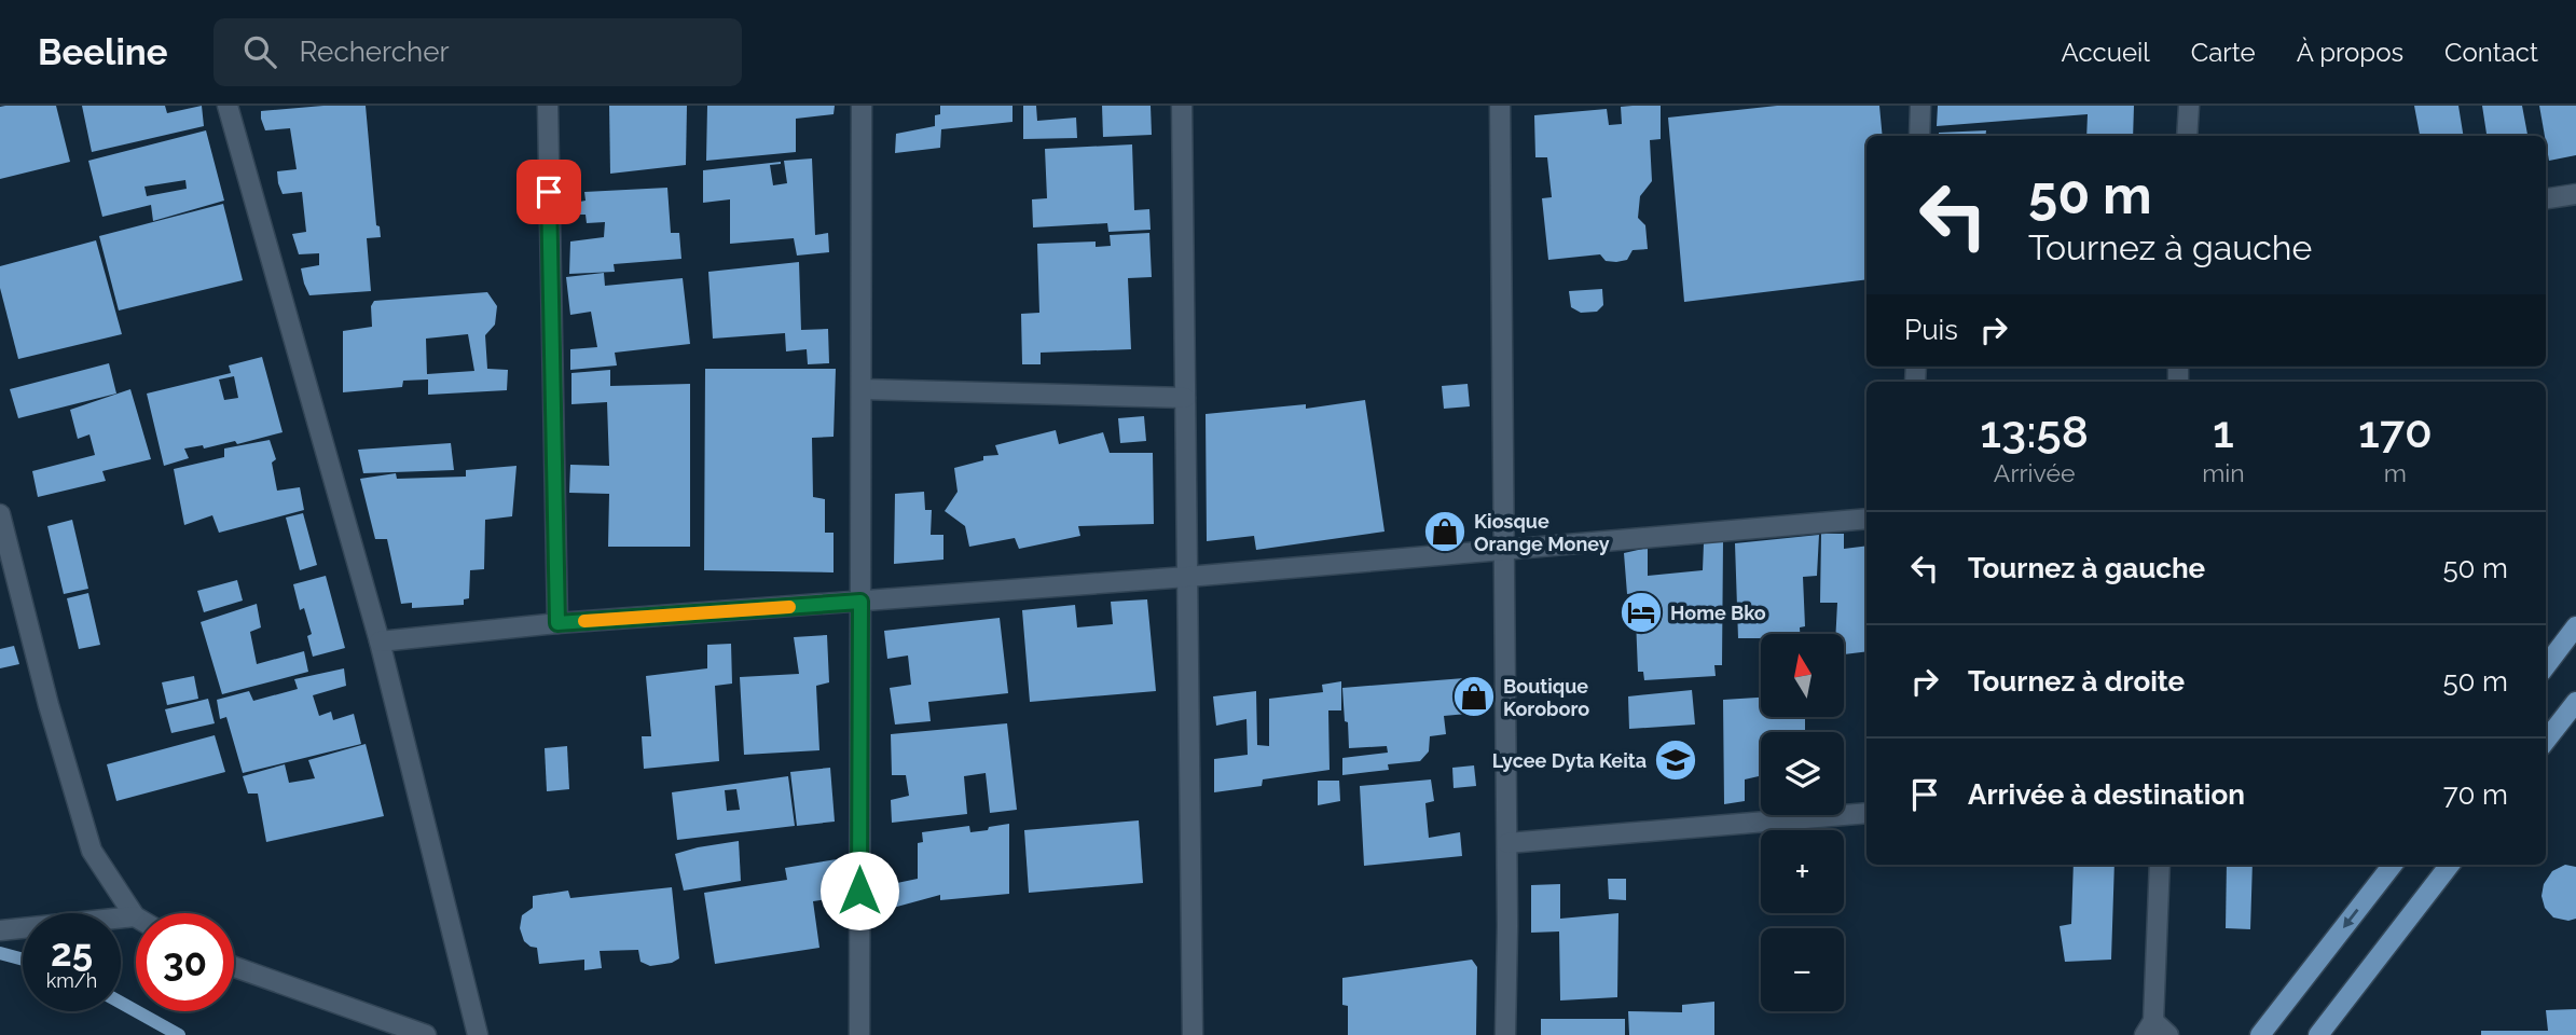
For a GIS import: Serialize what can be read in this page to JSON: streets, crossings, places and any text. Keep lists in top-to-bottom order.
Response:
{
  "places": {
    "shop": ["Kiosque Orange Money", "Boutique Koroboro"],
    "hotel": ["Home Bko"],
    "school or university": ["Lycee Dyta Keita"]
  },
  "north": "top",
  "page": {
    "header": "Beeline",
    "search": "Rechercher",
    "nav": [
      "Accueil",
      "Carte",
      "À propos",
      "Contact"
    ],
    "turn": ["50 m", "Tournez à gauche"],
    "then": "Puis",
    "eta": [
      "13:58",
      "Arrivée",
      "1",
      "min",
      "170",
      "m"
    ],
    "list": [
      {
        "name": "Tournez à gauche",
        "value": "50 m"
      },
      {
        "name": "Tournez à droite",
        "value": "50 m"
      },
      {
        "name": "Arrivée à destination",
        "value": "70 m"
      }
    ],
    "map_buttons": ["+", "−"],
    "speed": "25 km/h",
    "limit": "30"
  }
}
